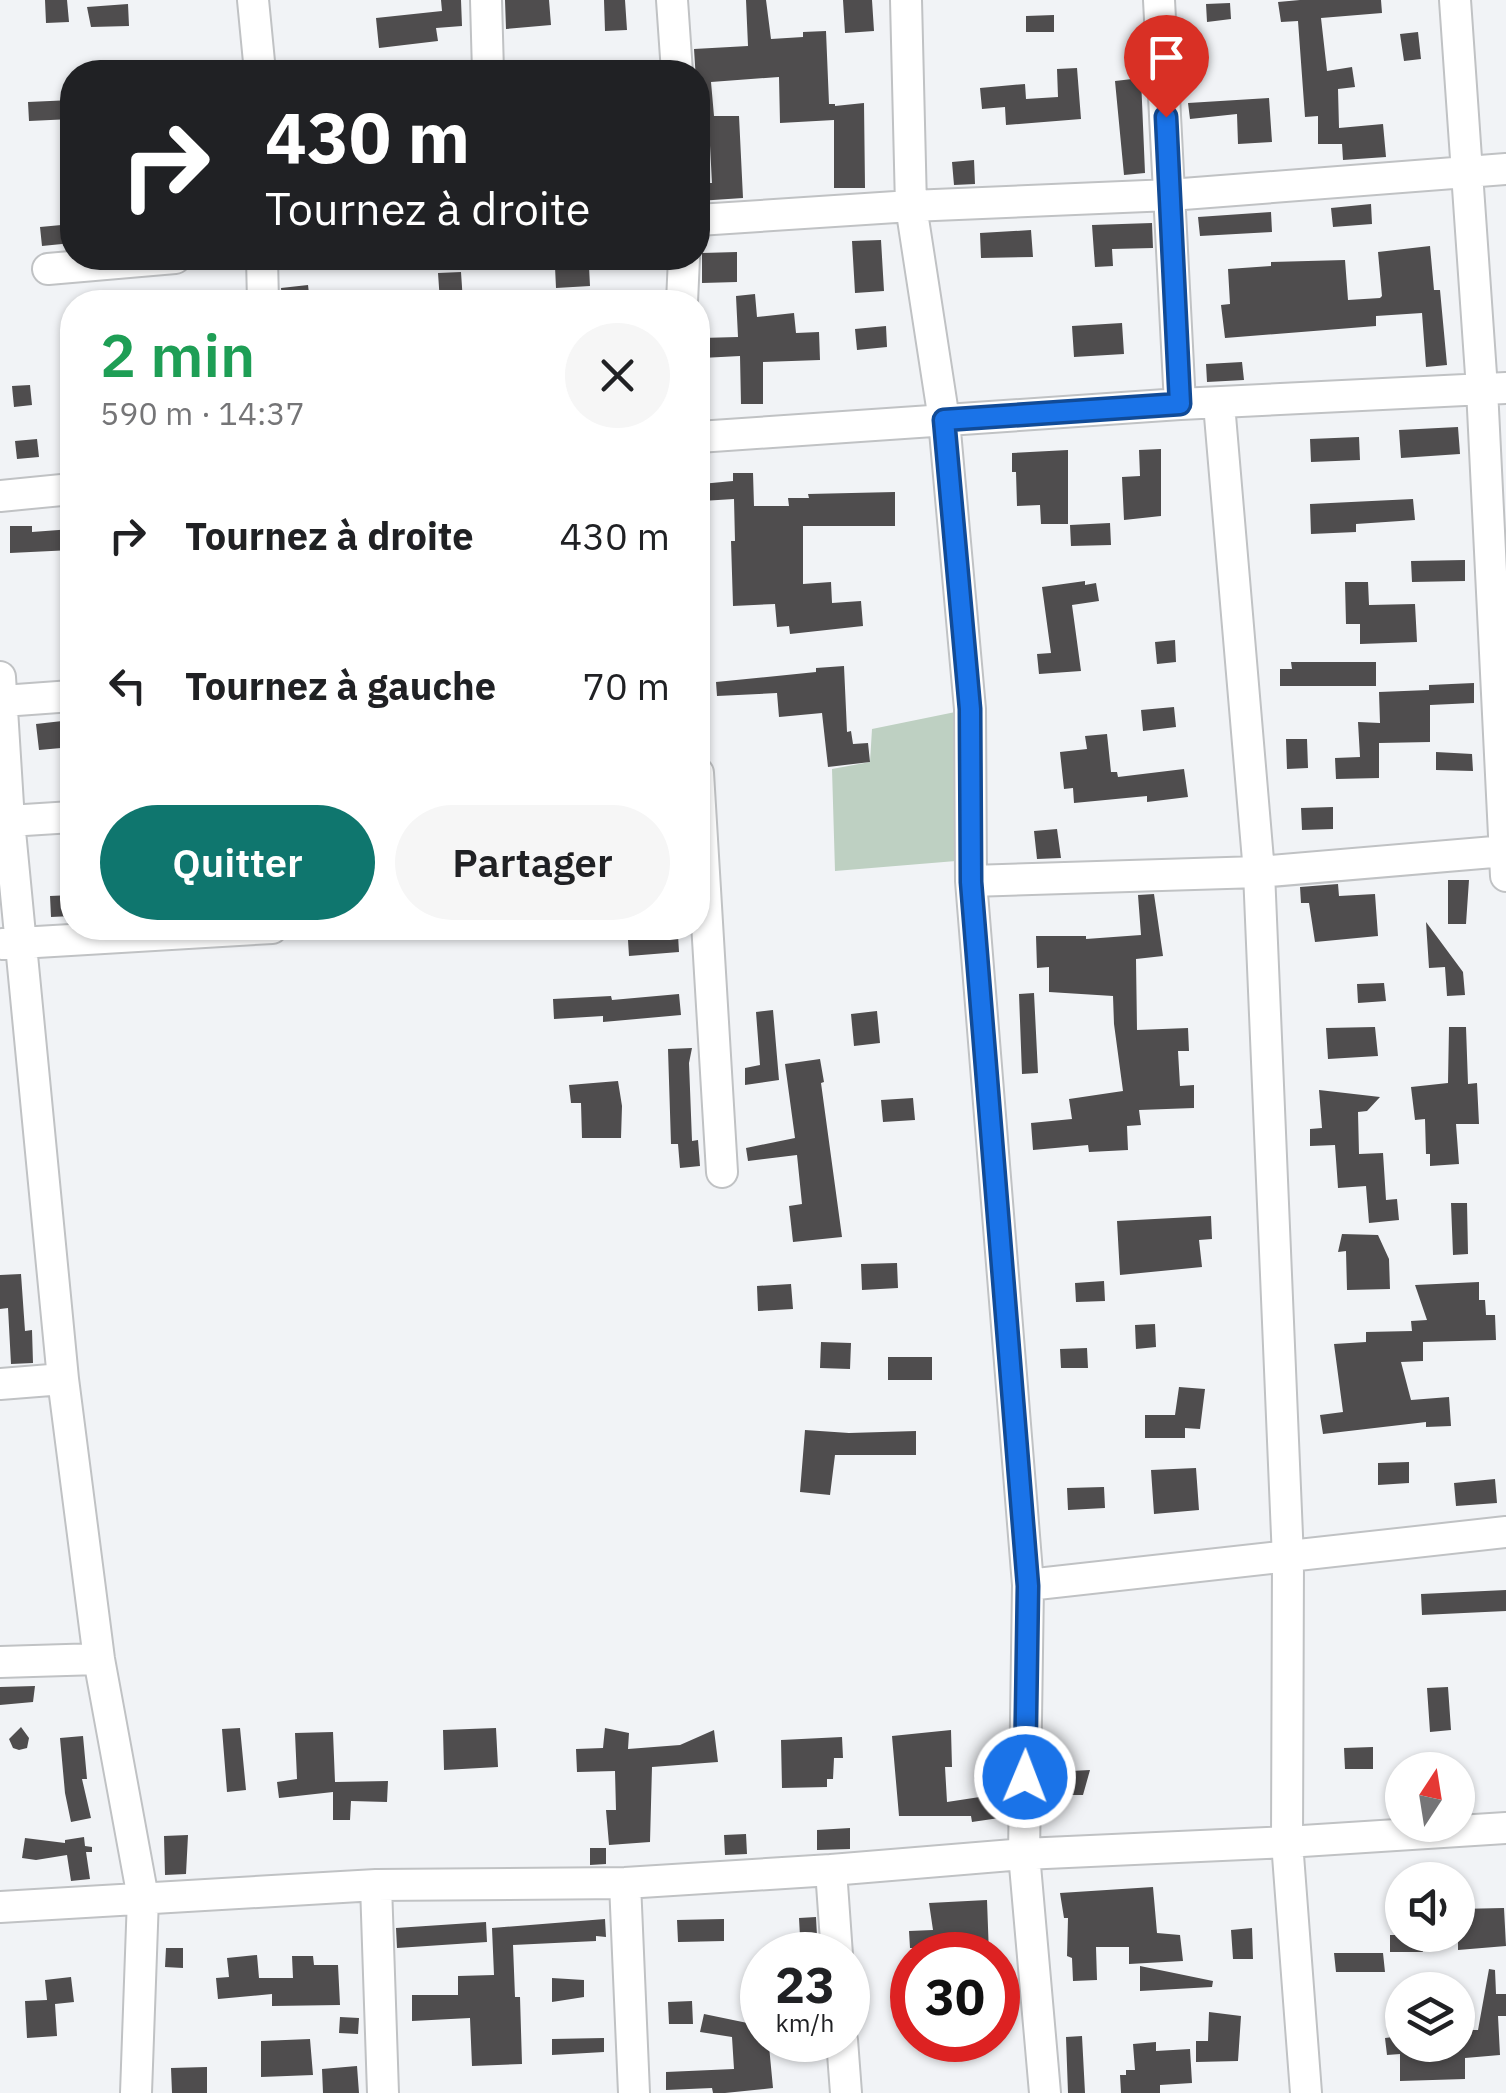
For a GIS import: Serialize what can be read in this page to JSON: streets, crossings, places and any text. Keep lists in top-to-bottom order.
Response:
{
  "north": "top",
  "page": {
    "turn": ["430 m", "Tournez à droite"],
    "heading": ["2 min", "590 m · 14:37"],
    "list": [
      {
        "name": "Tournez à droite",
        "value": "430 m"
      },
      {
        "name": "Tournez à gauche",
        "value": "70 m"
      }
    ],
    "buttons": ["Quitter", "Partager"],
    "speed": "23 km/h",
    "limit": "30"
  }
}
